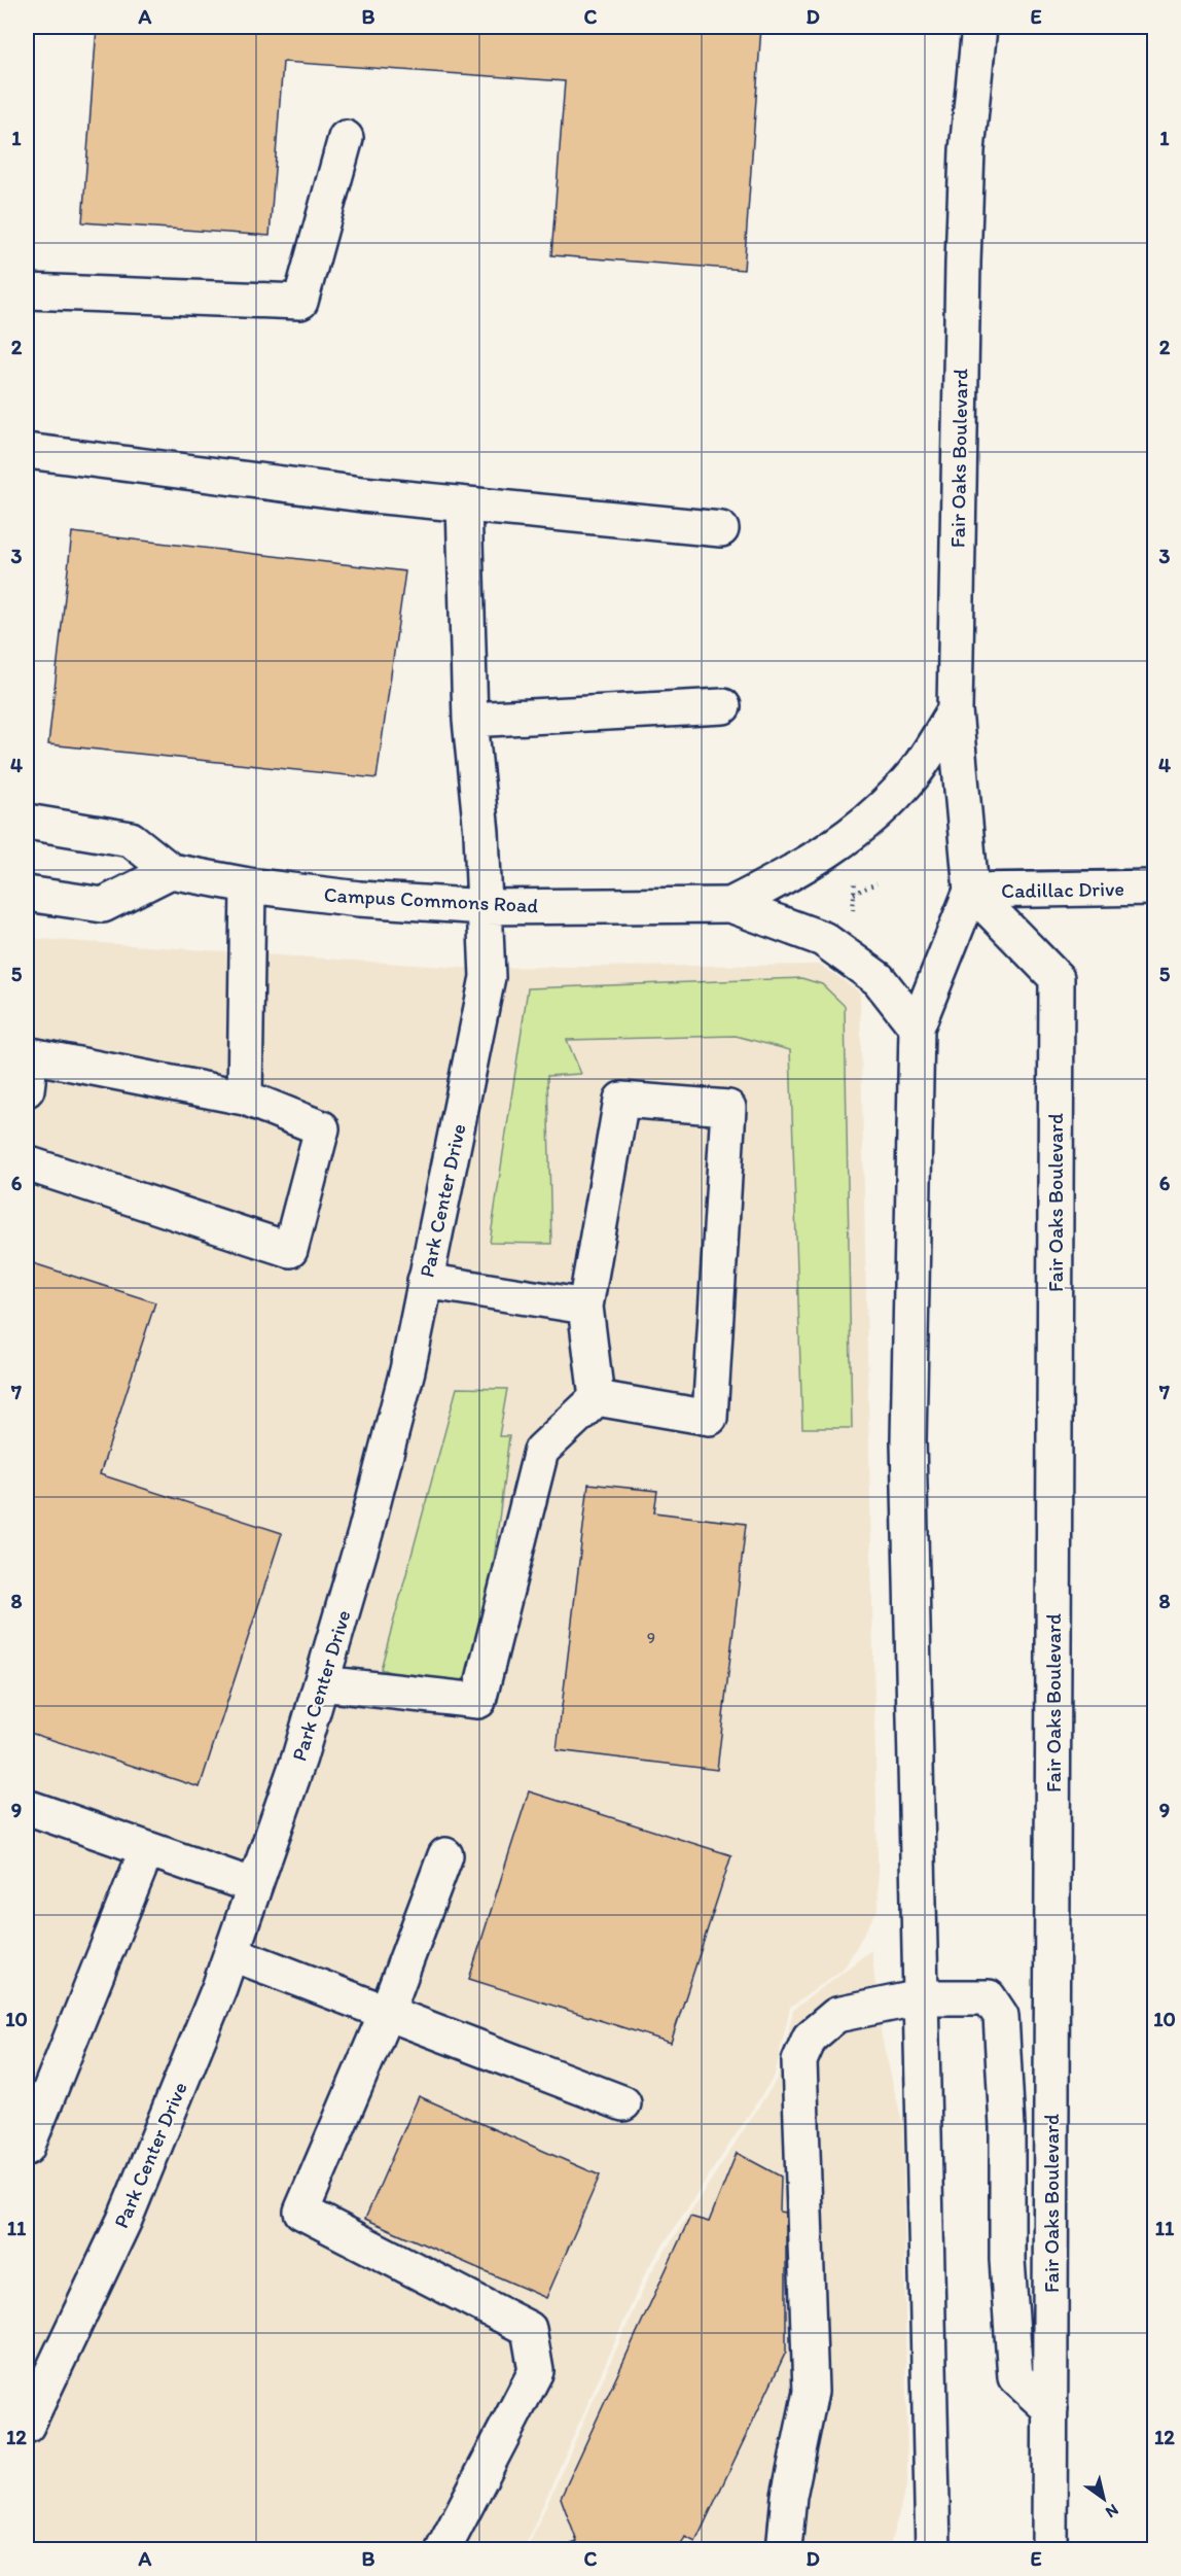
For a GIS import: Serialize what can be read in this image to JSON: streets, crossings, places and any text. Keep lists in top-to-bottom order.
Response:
{
  "streets": {
    "main road": [
      "Fair Oaks Boulevard",
      "Cadillac Drive",
      "Campus Commons Road",
      "Park Center Drive"
    ]
  },
  "crossings": [
    ["Fair Oaks Boulevard", "Cadillac Drive"],
    ["Campus Commons Road", "Park Center Drive"]
  ],
  "house_numbers": ["9"],
  "north": "bottom right",
  "grid": {
    "columns": [
      "A",
      "B",
      "C",
      "D",
      "E"
    ],
    "rows": [
      "1",
      "2",
      "3",
      "4",
      "5",
      "6",
      "7",
      "8",
      "9",
      "10",
      "11",
      "12"
    ]
  }
}
